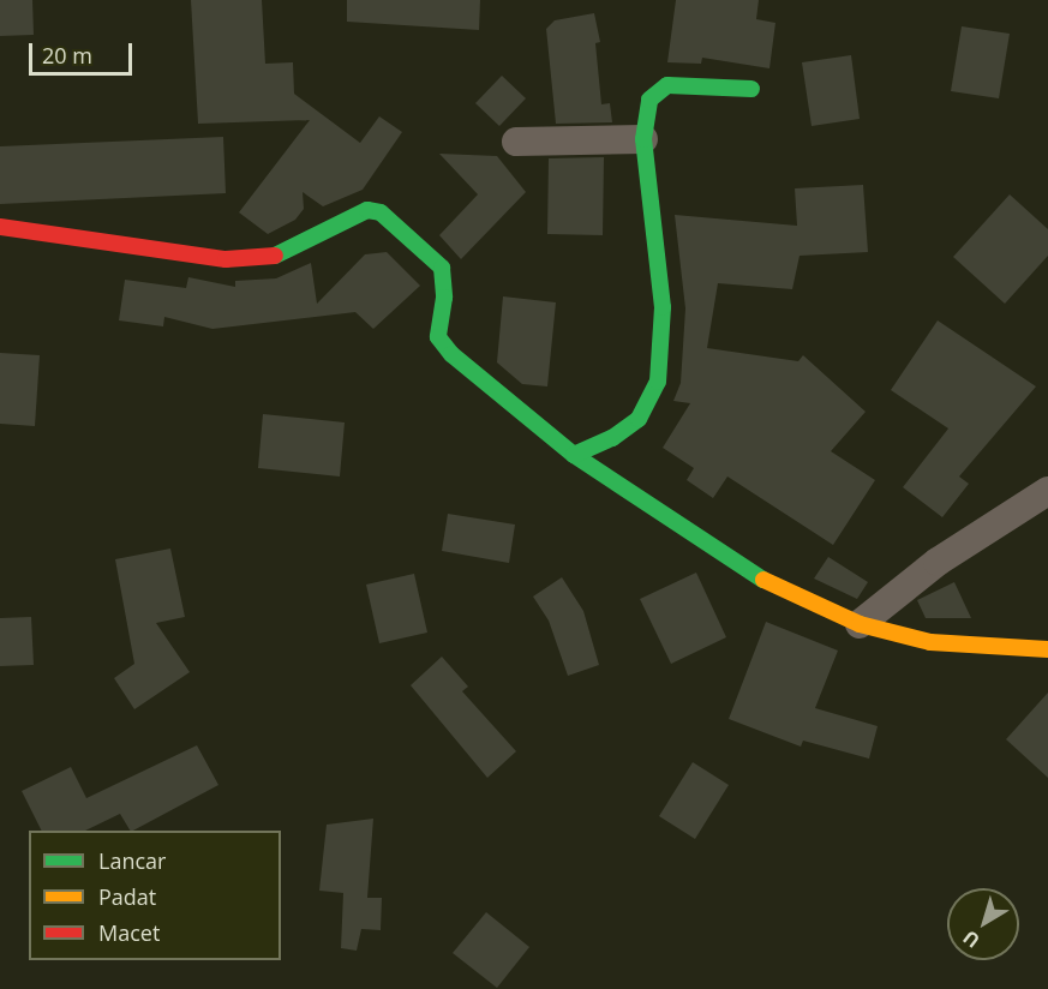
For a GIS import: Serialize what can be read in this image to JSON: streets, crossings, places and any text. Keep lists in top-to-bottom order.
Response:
{
  "legend": ["Lancar", "Padat", "Macet"],
  "scale_bar": "20 m",
  "north": "bottom left"
}
